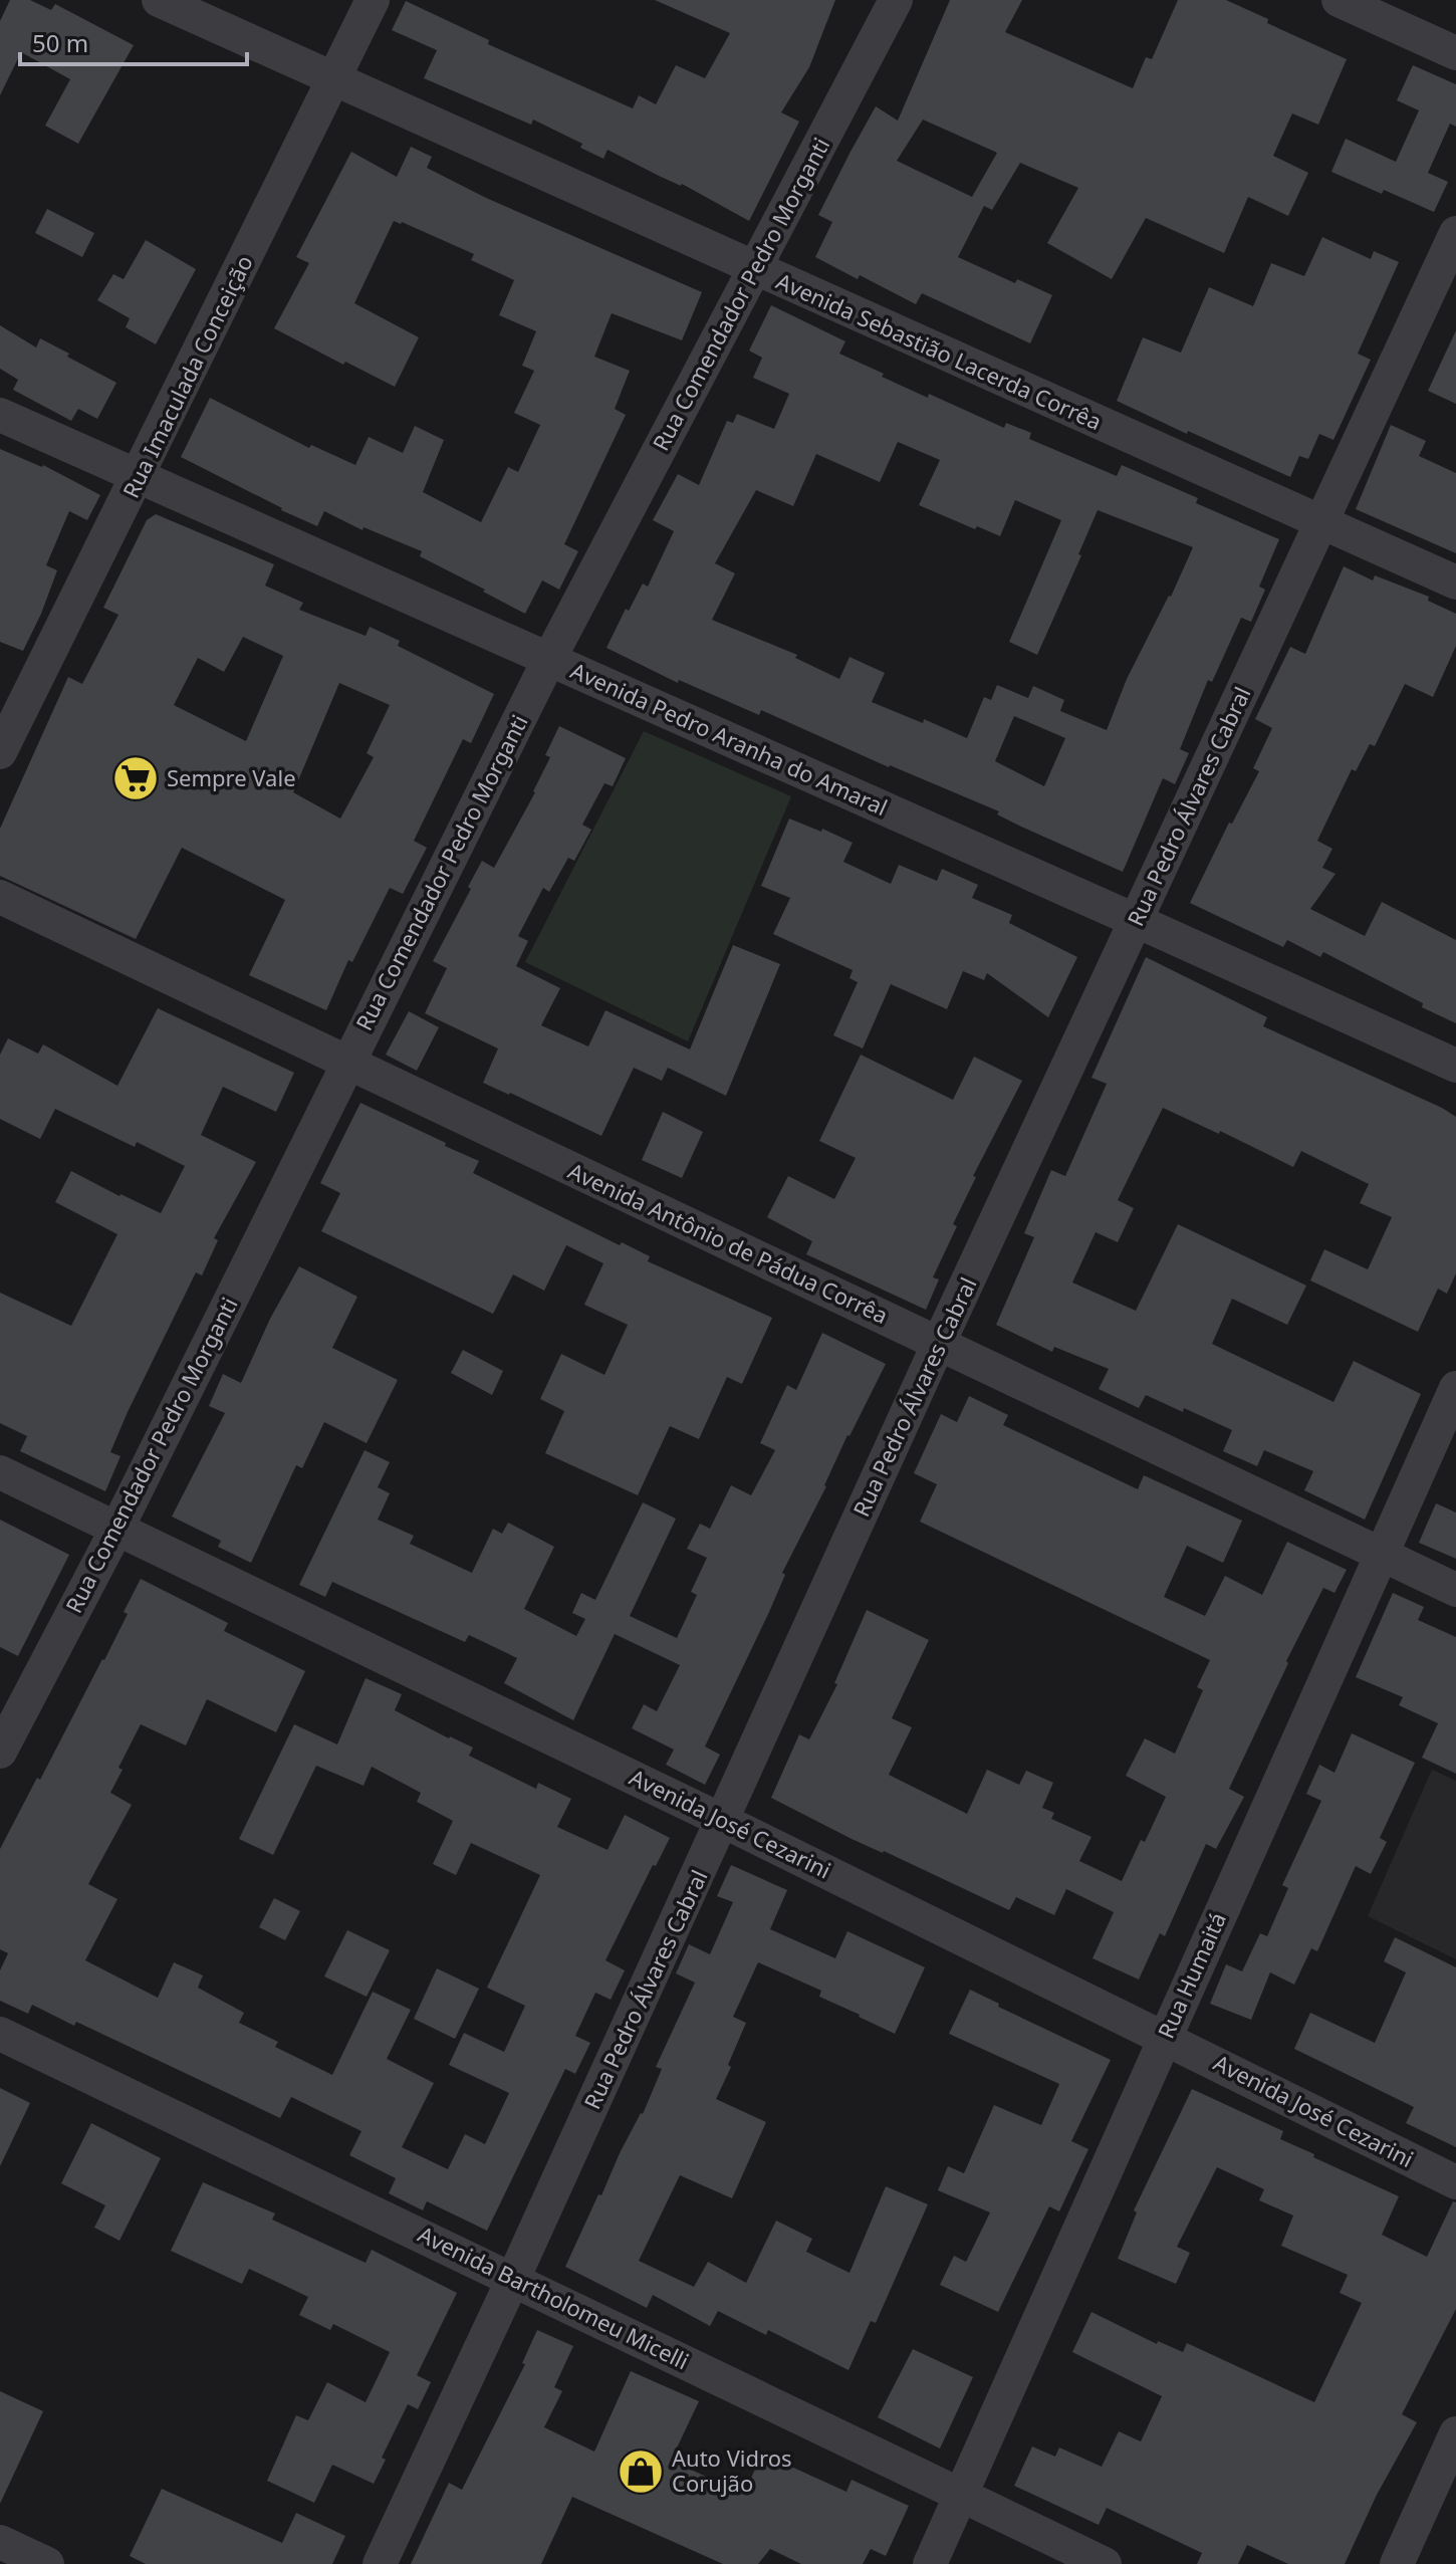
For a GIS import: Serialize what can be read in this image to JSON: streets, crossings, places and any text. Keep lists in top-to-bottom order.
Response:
{
  "streets": {
    "street": [
      "Rua Comendador Pedro Morganti",
      "Avenida Sebastião Lacerda Corrêa",
      "Rua Imaculada Conceição",
      "Avenida Pedro Aranha do Amaral",
      "Rua Pedro Álvares Cabral",
      "Avenida Antônio de Pádua Corrêa",
      "Avenida José Cezarini",
      "Rua Humaitá",
      "Avenida Bartholomeu Micelli"
    ]
  },
  "crossings": [
    ["Rua Comendador Pedro Morganti", "Avenida Sebastião Lacerda Corrêa"],
    ["Rua Comendador Pedro Morganti", "Avenida Pedro Aranha do Amaral"],
    ["Rua Comendador Pedro Morganti", "Avenida Antônio de Pádua Corrêa"],
    ["Rua Comendador Pedro Morganti", "Avenida José Cezarini"],
    ["Avenida Sebastião Lacerda Corrêa", "Rua Imaculada Conceição"],
    ["Avenida Sebastião Lacerda Corrêa", "Rua Pedro Álvares Cabral"],
    ["Rua Imaculada Conceição", "Avenida Pedro Aranha do Amaral"],
    ["Avenida Pedro Aranha do Amaral", "Rua Pedro Álvares Cabral"],
    ["Rua Pedro Álvares Cabral", "Avenida Antônio de Pádua Corrêa"],
    ["Rua Pedro Álvares Cabral", "Avenida José Cezarini"],
    ["Rua Pedro Álvares Cabral", "Avenida Bartholomeu Micelli"],
    ["Avenida Antônio de Pádua Corrêa", "Rua Humaitá"],
    ["Avenida José Cezarini", "Rua Humaitá"],
    ["Rua Humaitá", "Avenida Bartholomeu Micelli"]
  ],
  "places": {
    "supermarket": ["Sempre Vale"],
    "shop": ["Auto Vidros Corujão"]
  },
  "scale_bar": "50 m"
}
